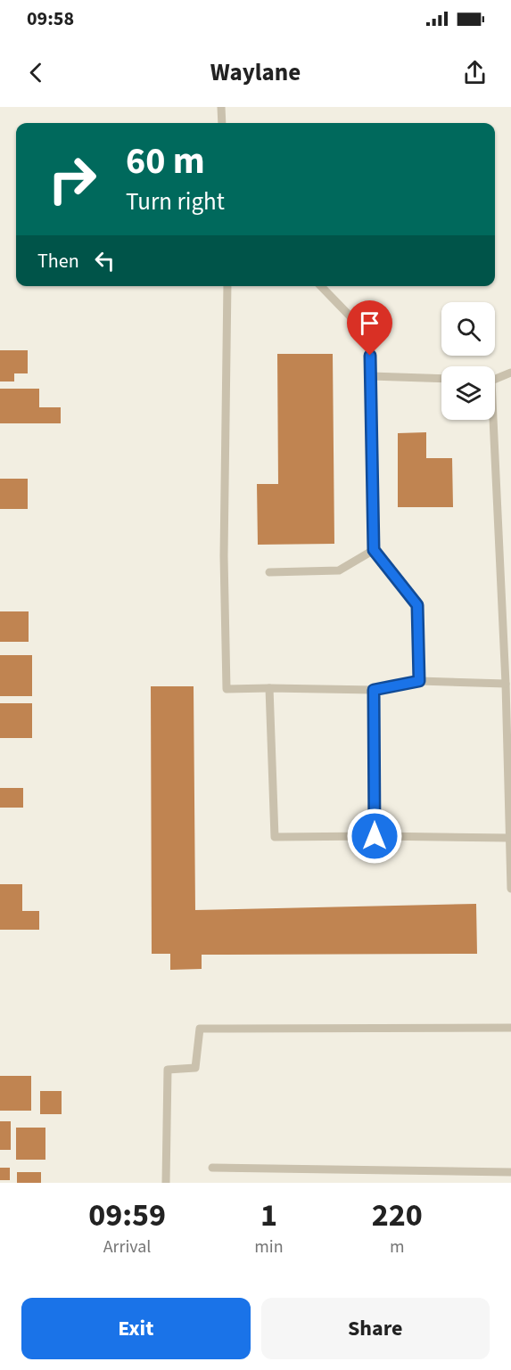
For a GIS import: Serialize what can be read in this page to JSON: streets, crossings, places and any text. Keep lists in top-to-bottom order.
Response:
{
  "page": {
    "status": "09:58",
    "header": "Waylane",
    "turn": ["60 m", "Turn right"],
    "then": "Then",
    "eta": [
      "09:59",
      "Arrival",
      "1",
      "min",
      "220",
      "m"
    ],
    "buttons": ["Exit", "Share"]
  }
}
